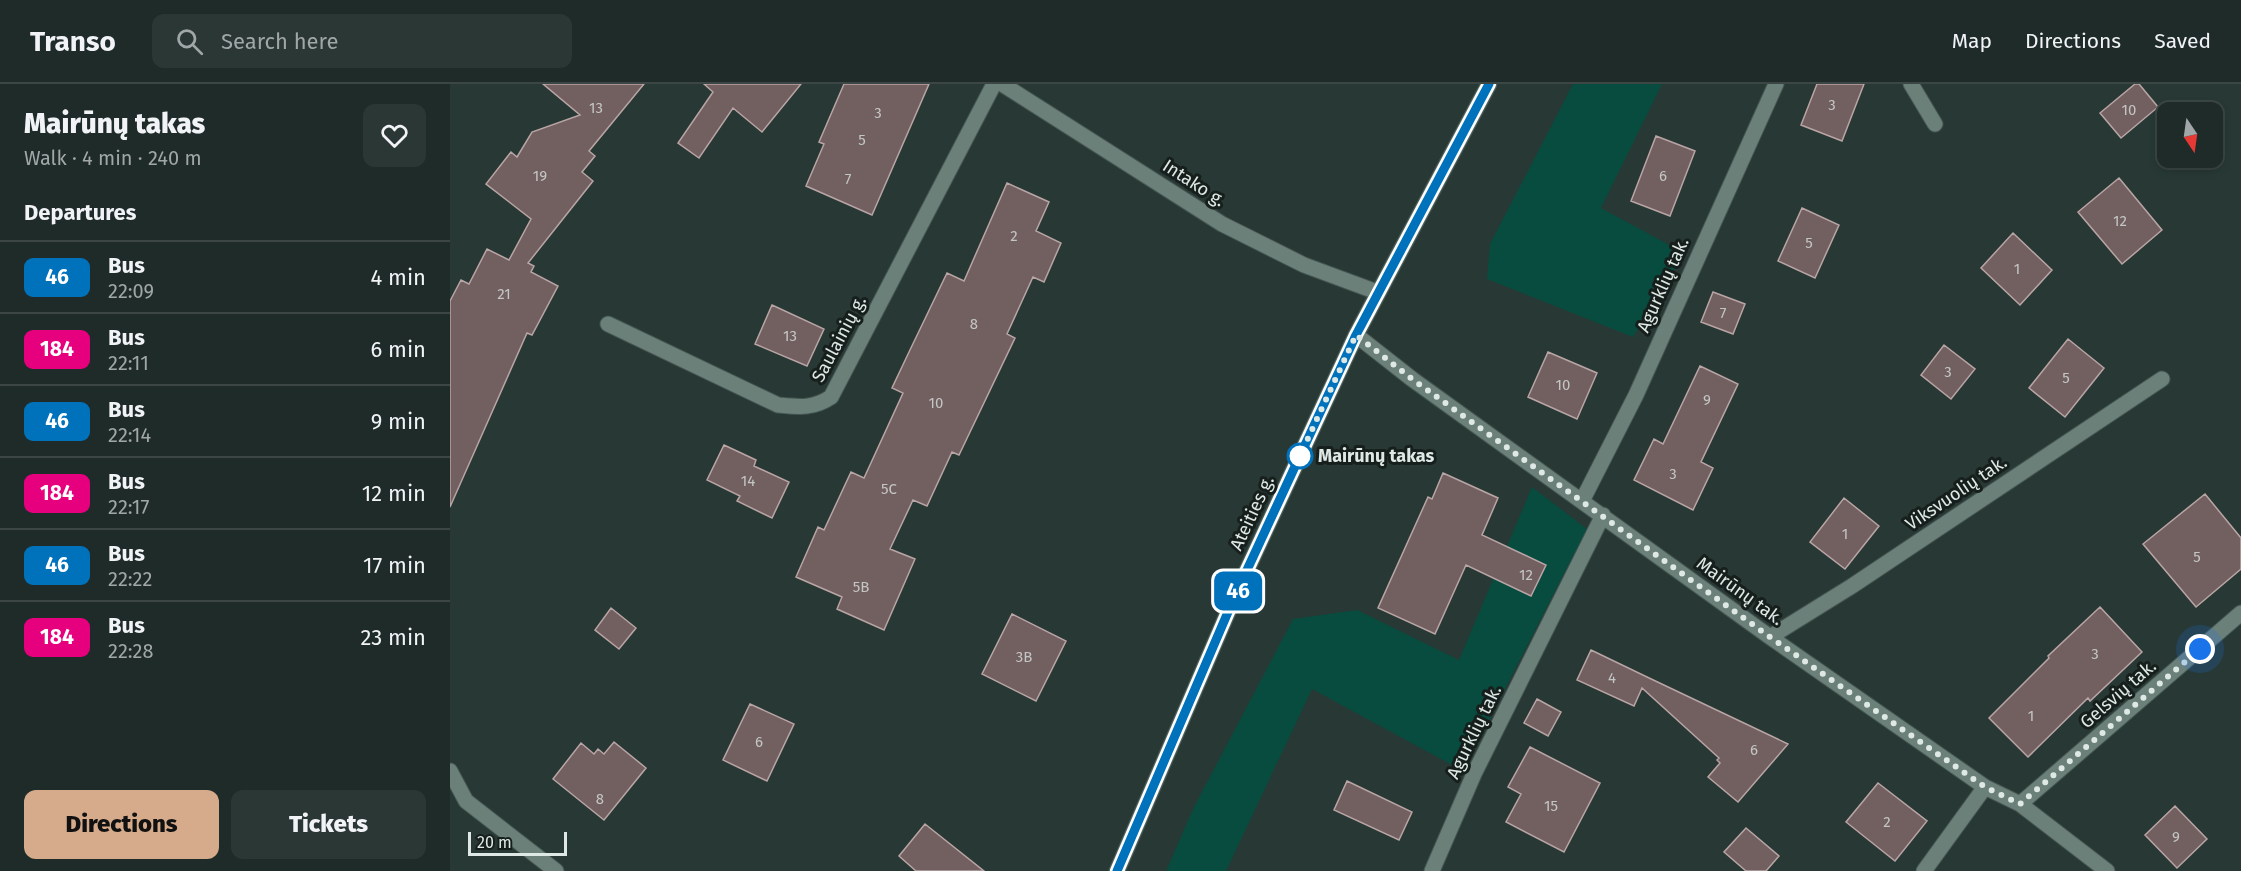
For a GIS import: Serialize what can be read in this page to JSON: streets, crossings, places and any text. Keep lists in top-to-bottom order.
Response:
{
  "streets": {
    "street": [
      "Intako g.",
      "Agurklių tak.",
      "Saulainių g.",
      "Viksvuolių tak.",
      "Ateities g.",
      "Mairūnų tak.",
      "Gelsvių tak."
    ]
  },
  "crossings": [
    ["Intako g.", "Ateities g."],
    ["Agurklių tak.", "Mairūnų tak."],
    ["Viksvuolių tak.", "Mairūnų tak."],
    ["Ateities g.", "Mairūnų tak."],
    ["Mairūnų tak.", "Gelsvių tak."]
  ],
  "places": ["Mairūnų takas"],
  "lines": ["bus line 46"],
  "house_numbers": [
    "3",
    "13",
    "10",
    "3",
    "5",
    "19",
    "6",
    "7",
    "12",
    "2",
    "5",
    "1",
    "21",
    "7",
    "8",
    "13",
    "3",
    "5",
    "10",
    "9",
    "10",
    "3",
    "14",
    "5C",
    "1",
    "5",
    "12",
    "5B",
    "3",
    "3B",
    "4",
    "1",
    "6",
    "6",
    "8",
    "15",
    "2",
    "9"
  ],
  "scale_bar": "20 m",
  "north": "bottom",
  "page": {
    "header": "Transo",
    "search": "Search here",
    "nav": ["Map", "Directions", "Saved"],
    "heading": [
      ["Mairūnų takas", "Walk · 4 min · 240 m"],
      "Departures"
    ],
    "on_map": "46",
    "list": [
      {
        "mark": "46",
        "name": "Bus",
        "note": "22:09",
        "value": "4 min"
      },
      {
        "mark": "184",
        "name": "Bus",
        "note": "22:11",
        "value": "6 min"
      },
      {
        "mark": "46",
        "name": "Bus",
        "note": "22:14",
        "value": "9 min"
      },
      {
        "mark": "184",
        "name": "Bus",
        "note": "22:17",
        "value": "12 min"
      },
      {
        "mark": "46",
        "name": "Bus",
        "note": "22:22",
        "value": "17 min"
      },
      {
        "mark": "184",
        "name": "Bus",
        "note": "22:28",
        "value": "23 min"
      }
    ],
    "buttons": ["Directions", "Tickets"],
    "scale": "20 m"
  }
}
